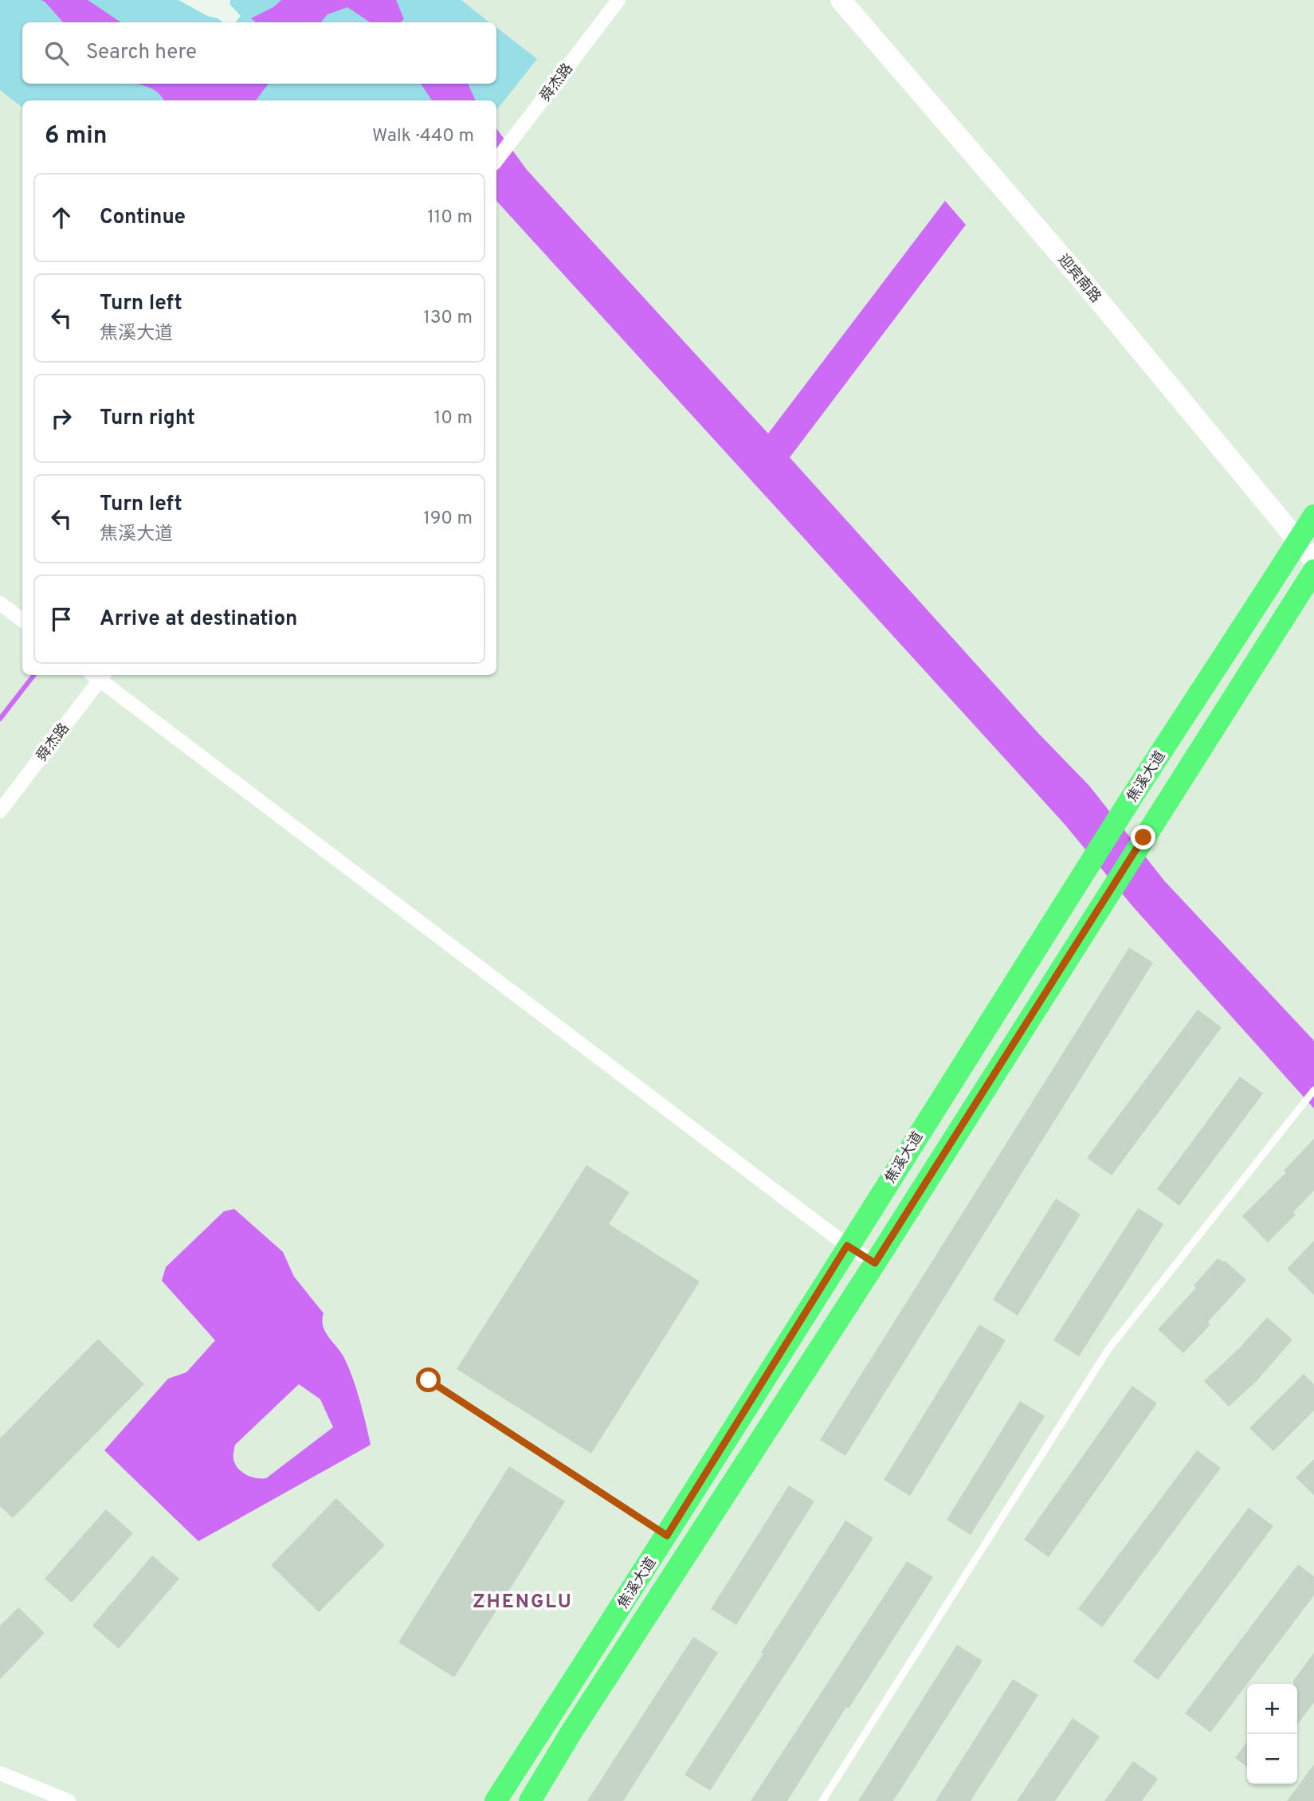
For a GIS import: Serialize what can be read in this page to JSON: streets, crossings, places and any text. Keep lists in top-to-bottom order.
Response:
{
  "streets": {
    "main road": ["焦溪大道"],
    "street": ["舜杰路", "迎宾南路"]
  },
  "crossings": [
    ["迎宾南路", "焦溪大道"]
  ],
  "districts": ["ZHENGLU"],
  "page": {
    "search": "Search here",
    "heading": ["6 min", "Walk · 440 m"],
    "list": [
      ["Continue", "110 m"],
      ["Turn left", "焦溪大道", "130 m"],
      ["Turn right", "10 m"],
      ["Turn left", "焦溪大道", "190 m"],
      "Arrive at destination"
    ],
    "map_buttons": ["+", "−"]
  }
}
